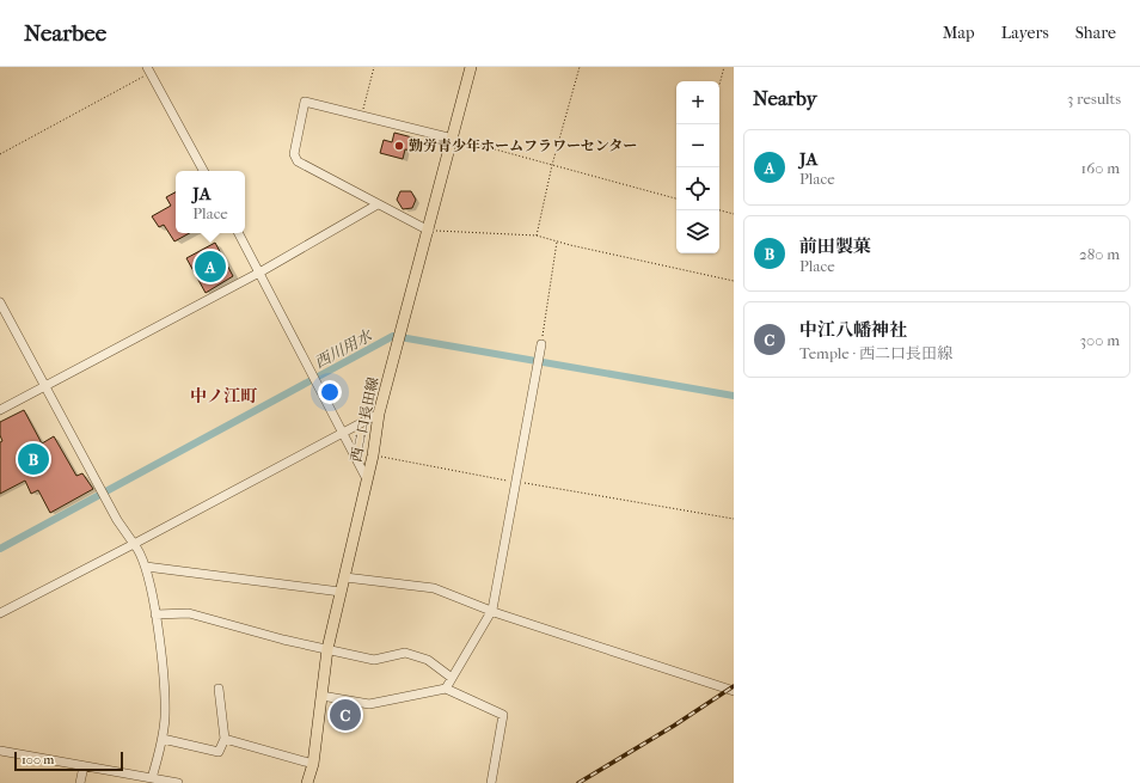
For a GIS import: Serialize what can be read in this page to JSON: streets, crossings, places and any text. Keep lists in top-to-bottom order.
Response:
{
  "streets": {
    "main road": ["西二口長田線"]
  },
  "districts": ["中ノ江町"],
  "water": ["西川用水"],
  "places": ["勤労青少年ホームフラワーセンター"],
  "scale_bar": "100 m",
  "page": {
    "header": "Nearbee",
    "nav": ["Map", "Layers", "Share"],
    "heading": ["Nearby", "3 results"],
    "map_buttons": ["+", "−"],
    "list": [
      {
        "mark": "A",
        "name": "JA",
        "note": "Place",
        "value": "160 m"
      },
      {
        "mark": "B",
        "name": "前田製菓",
        "note": "Place",
        "value": "280 m"
      },
      {
        "mark": "C",
        "name": "中江八幡神社",
        "note": "Temple · 西二口長田線",
        "value": "300 m"
      }
    ],
    "popup": ["JA", "Place"],
    "pins": ["A", "B", "C"],
    "scale": "100 m"
  }
}
